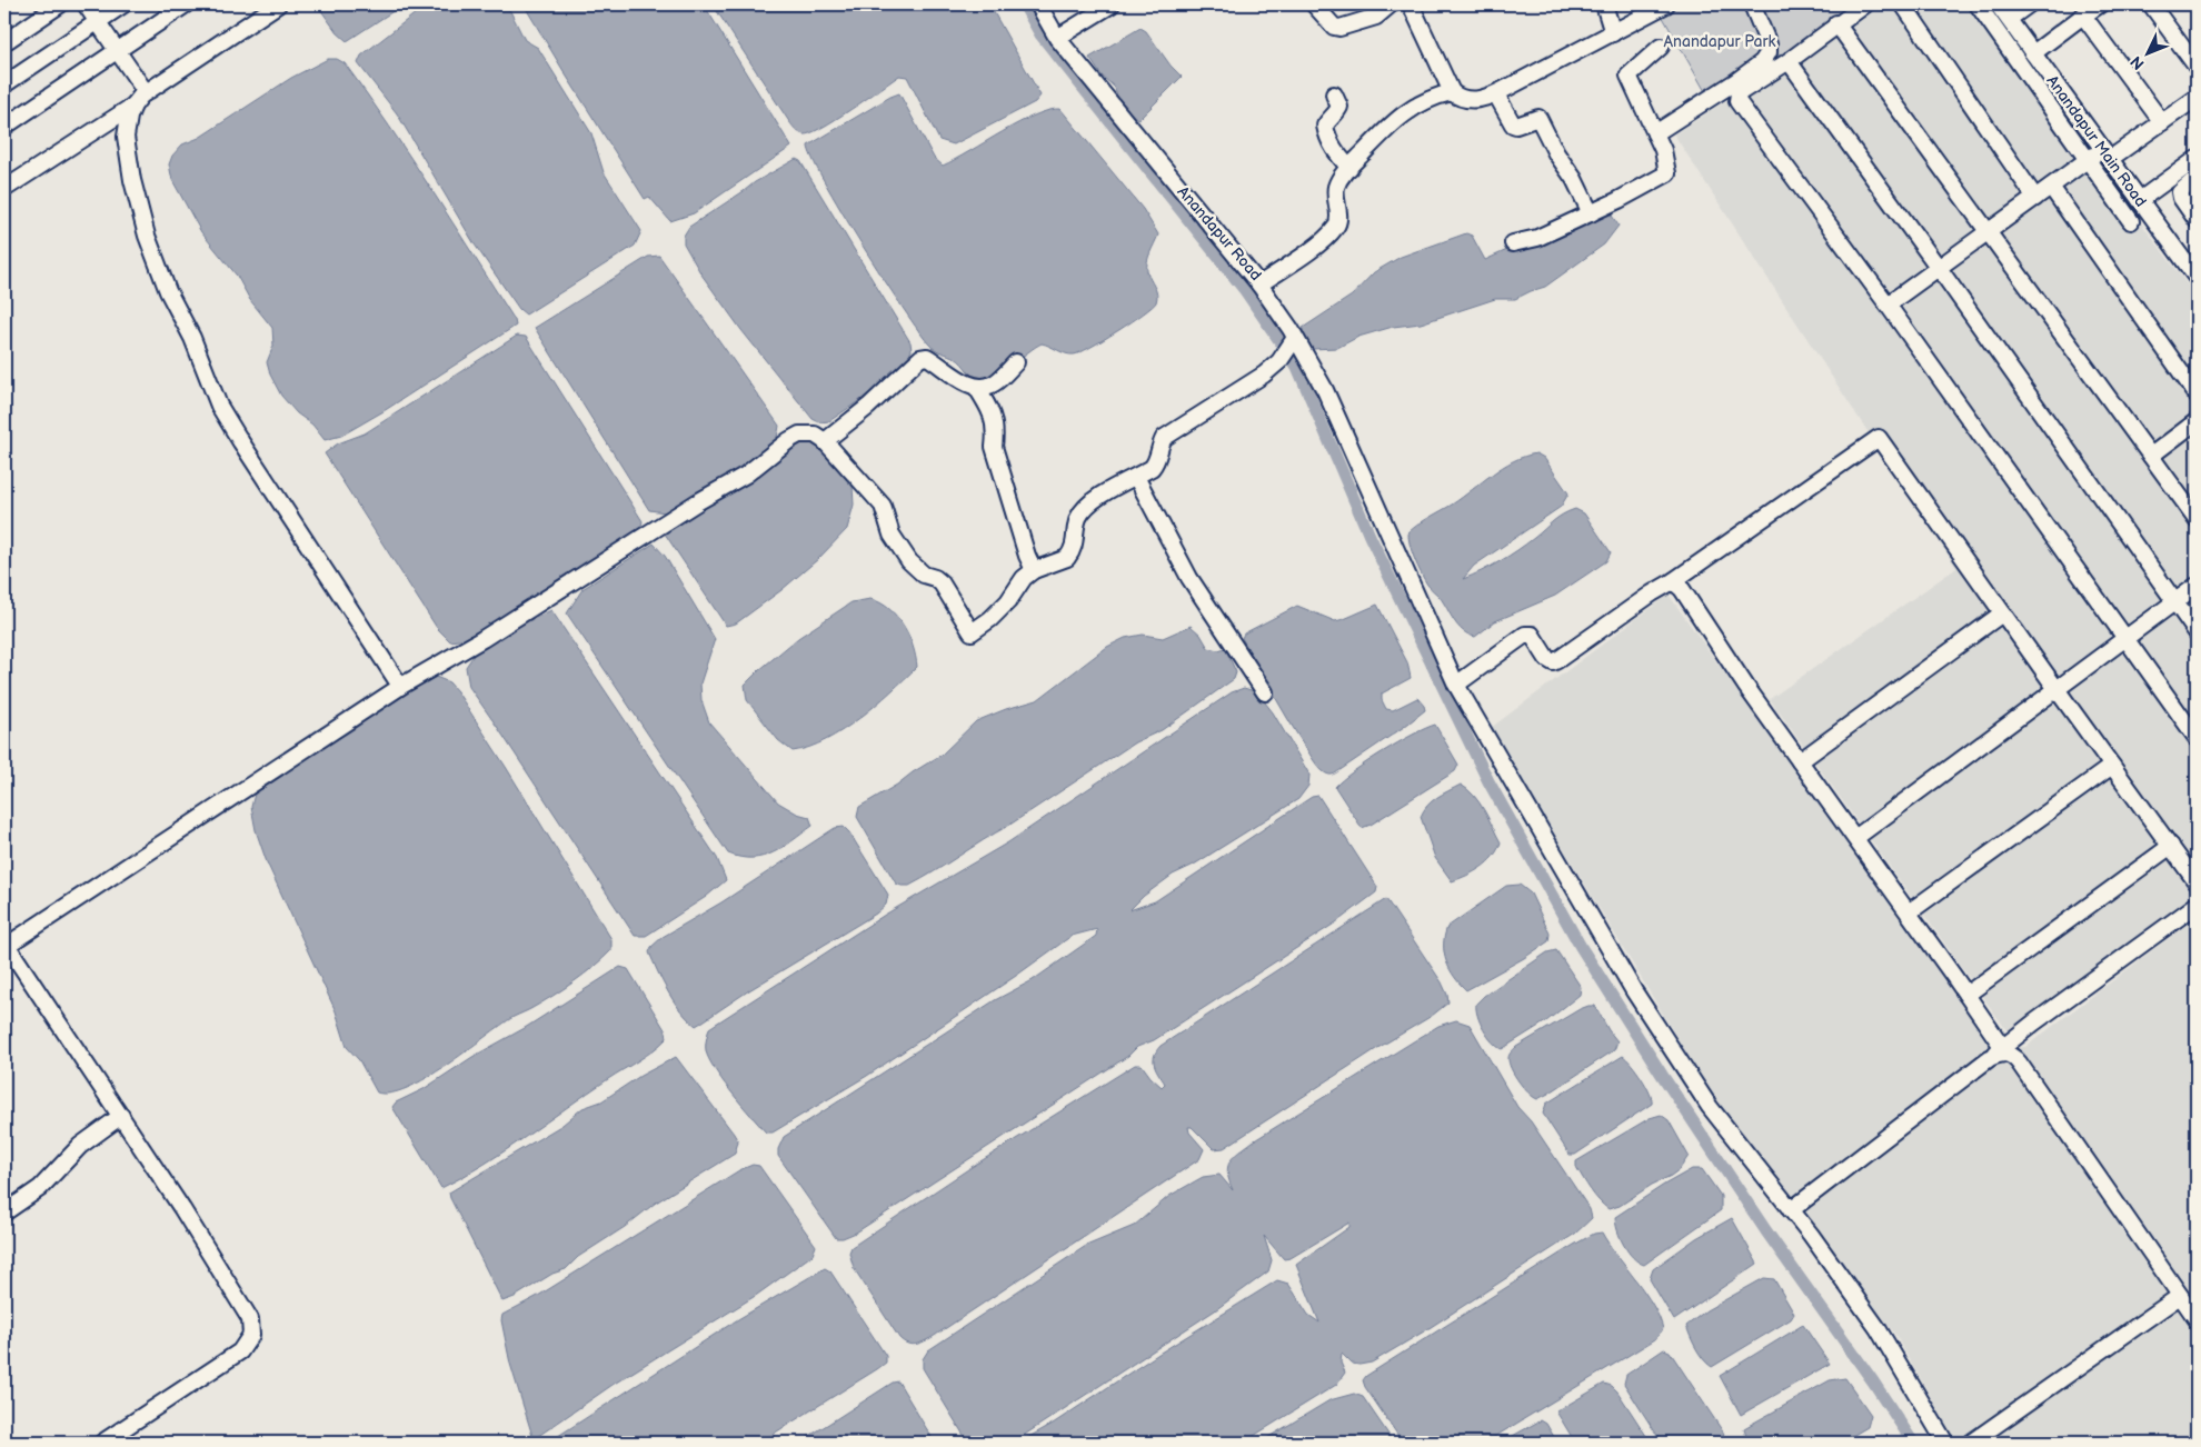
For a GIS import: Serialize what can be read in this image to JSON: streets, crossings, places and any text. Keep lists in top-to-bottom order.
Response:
{
  "streets": {
    "street": ["Anandapur Main Road", "Anandapur Road"]
  },
  "parks": ["Anandapur Park"],
  "north": "bottom left"
}
